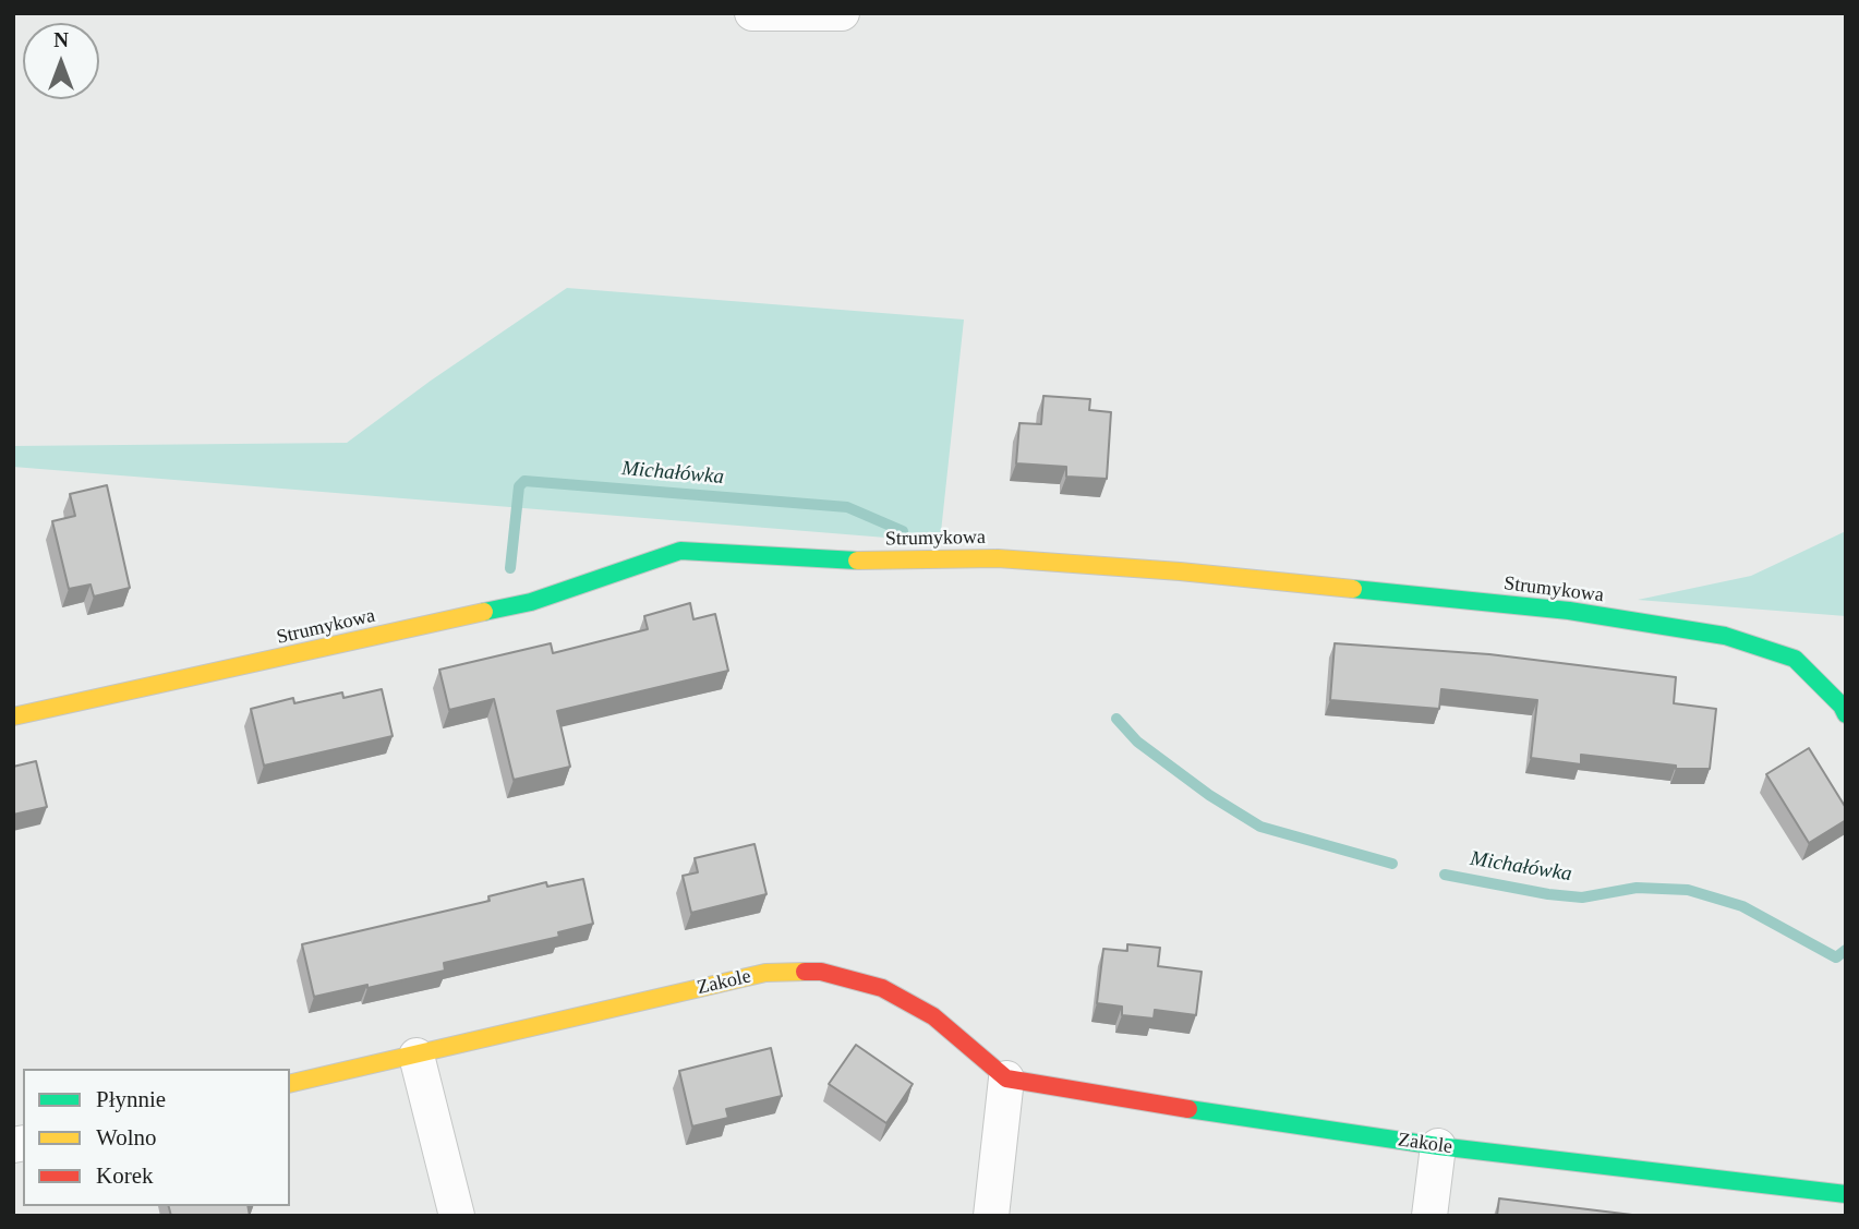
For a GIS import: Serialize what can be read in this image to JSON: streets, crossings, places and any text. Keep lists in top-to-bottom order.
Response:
{
  "streets": {
    "street": ["Strumykowa", "Zakole"]
  },
  "water": ["Michałówka"],
  "legend": ["Płynnie", "Wolno", "Korek"],
  "north": "top"
}
